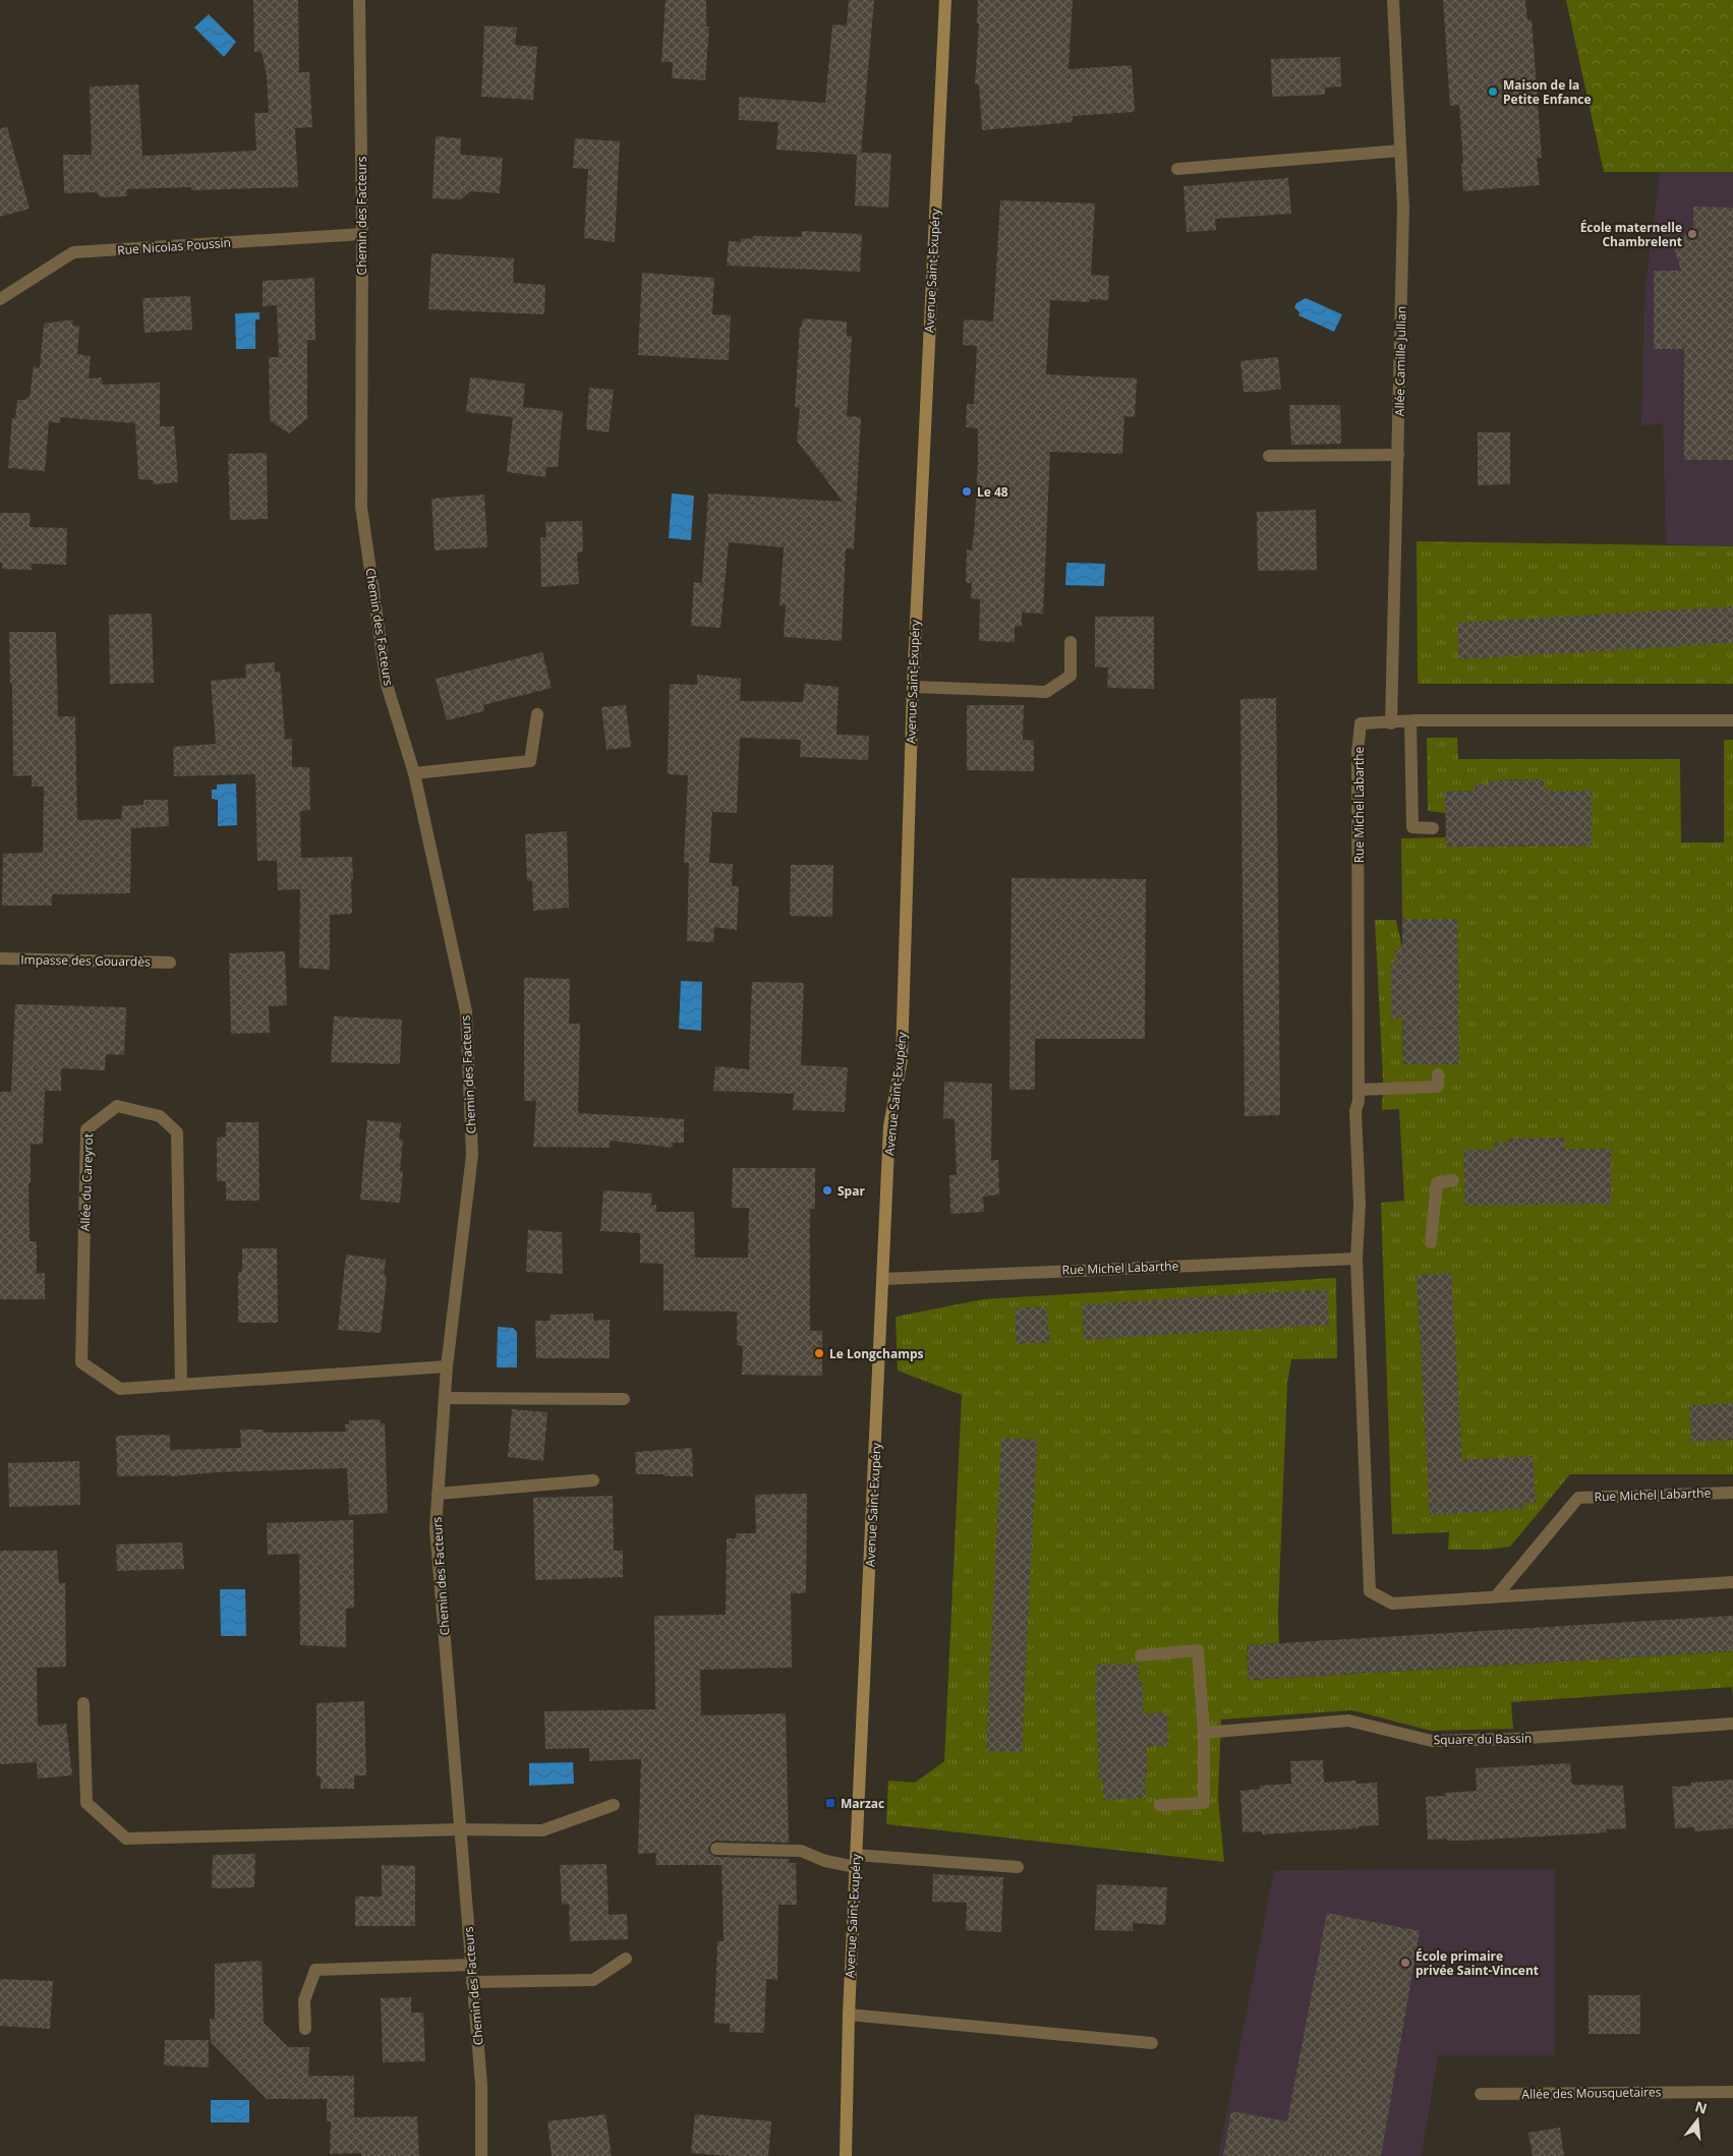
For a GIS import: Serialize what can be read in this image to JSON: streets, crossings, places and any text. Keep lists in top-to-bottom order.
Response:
{
  "streets": {
    "main road": ["Avenue Saint-Exupéry"],
    "street": [
      "Chemin des Facteurs",
      "Rue Nicolas Poussin",
      "Allée Camille Jullian",
      "Rue Michel Labarthe",
      "Impasse des Gouardès",
      "Allée du Careyrot",
      "Square du Bassin",
      "Allée des Mousquetaires"
    ]
  },
  "crossings": [
    ["Chemin des Facteurs", "Rue Nicolas Poussin"],
    ["Chemin des Facteurs", "Allée du Careyrot"],
    ["Avenue Saint-Exupéry", "Rue Michel Labarthe"],
    ["Allée Camille Jullian", "Rue Michel Labarthe"]
  ],
  "places": {
    "other": [
      "Maison de la Petite Enfance",
      "École maternelle Chambrelent",
      "Le 48",
      "Spar",
      "Le Longchamps",
      "École primaire privée Saint-Vincent"
    ],
    "transit": ["Marzac"]
  },
  "north": "top"
}
